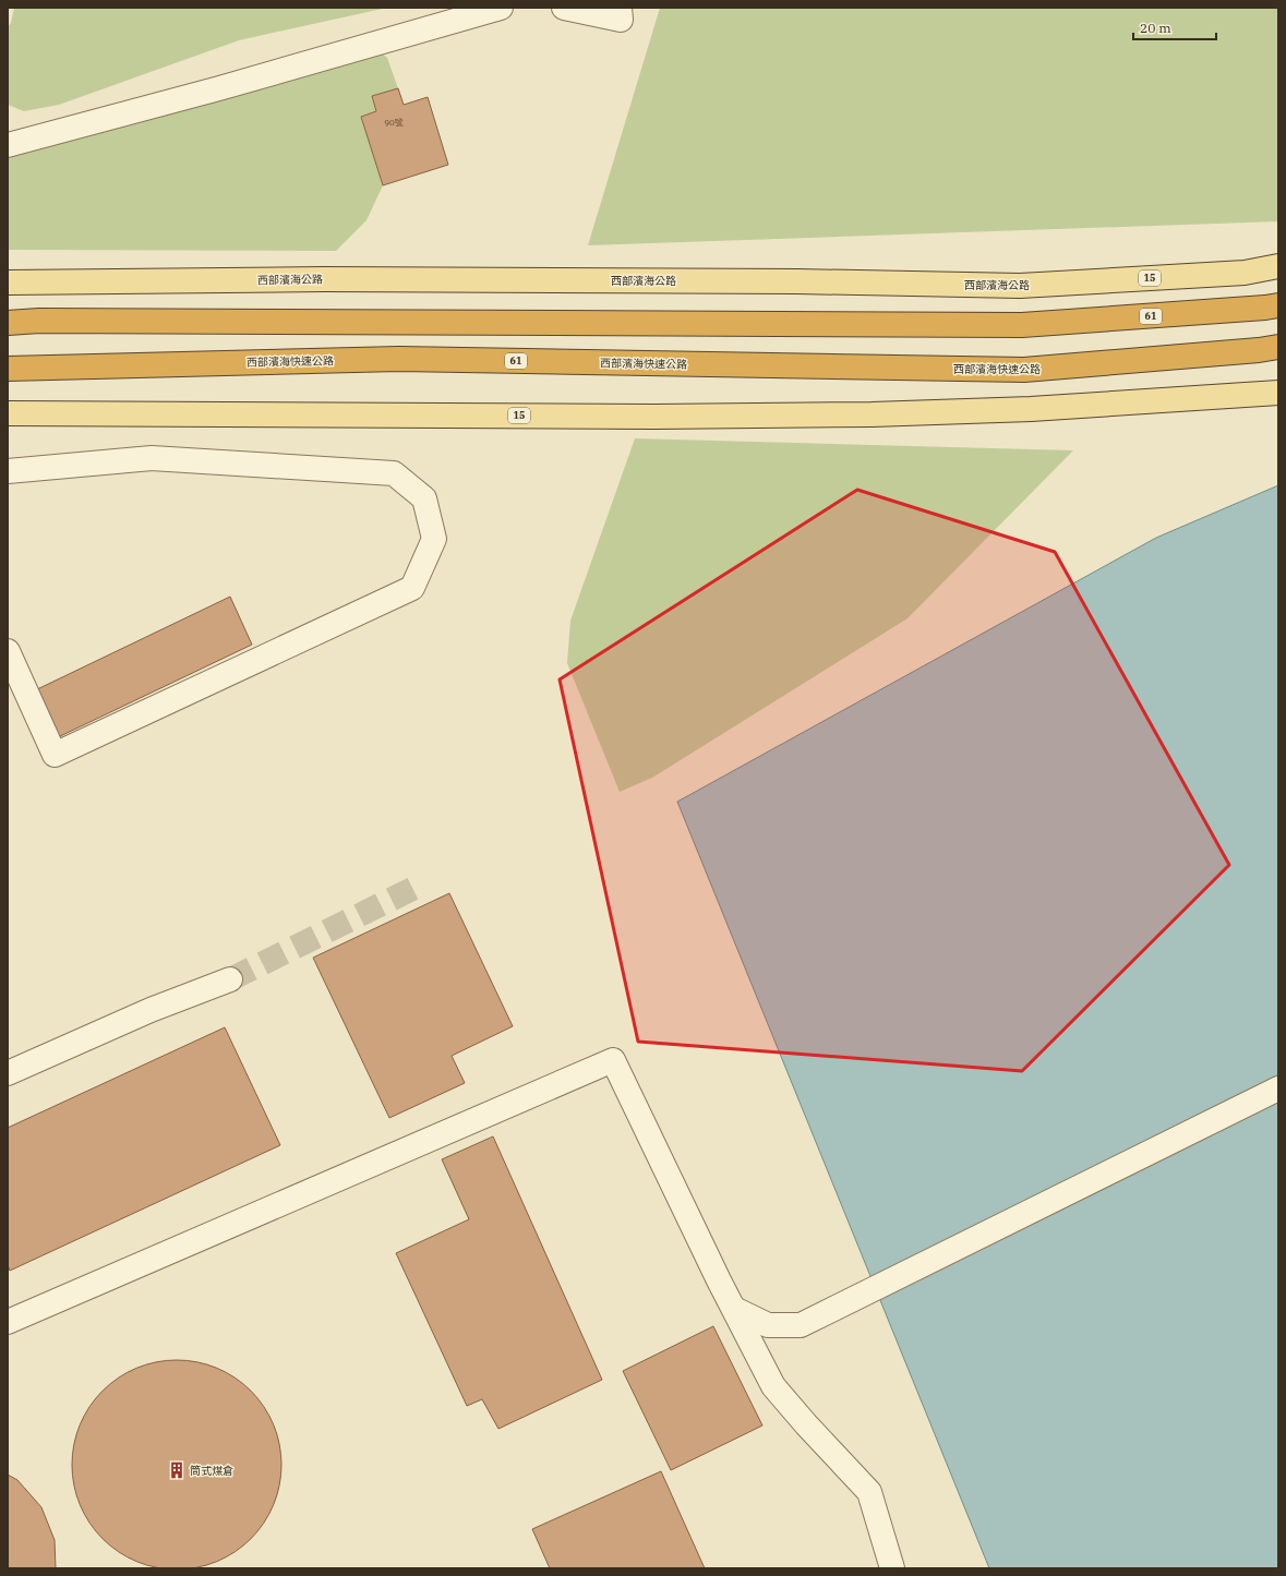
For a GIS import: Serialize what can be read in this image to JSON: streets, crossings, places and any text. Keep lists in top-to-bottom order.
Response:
{
  "streets": {
    "highway": ["61", "西部濱海快速公路"],
    "main road": ["15", "西部濱海公路"]
  },
  "places": {
    "building": ["筒式煤倉"]
  },
  "house_numbers": ["90號"],
  "scale_bar": "20 m"
}
